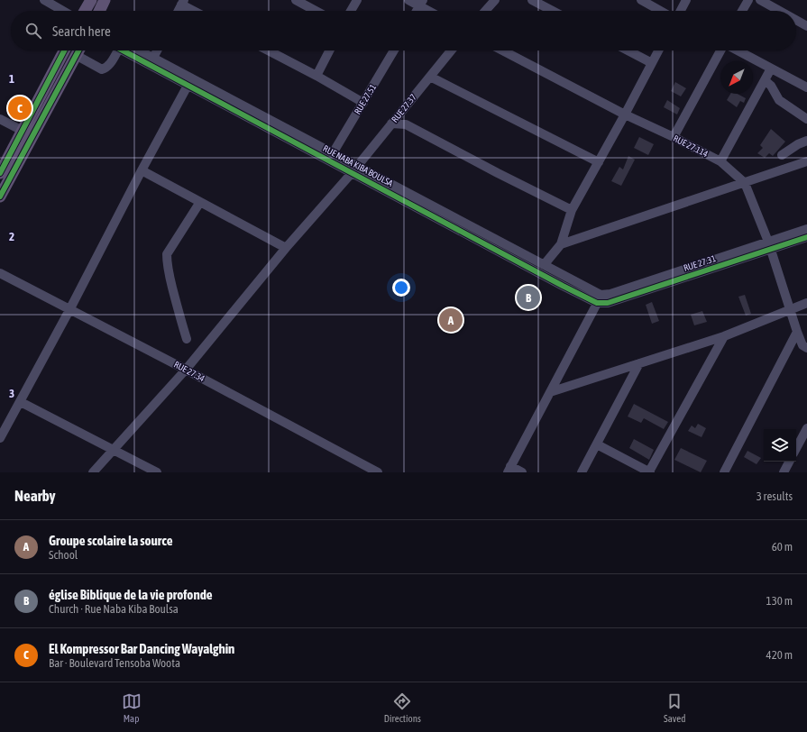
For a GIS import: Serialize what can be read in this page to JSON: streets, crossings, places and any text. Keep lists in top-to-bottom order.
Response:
{
  "streets": {
    "street": [
      "RUE 27.51",
      "RUE 27.37",
      "RUE 27.114",
      "RUE NABA KIBA BOULSA",
      "RUE 27.31",
      "RUE 27.34"
    ]
  },
  "crossings": [
    ["RUE 27.51", "RUE NABA KIBA BOULSA"],
    ["RUE 27.37", "RUE NABA KIBA BOULSA"],
    ["RUE 27.37", "RUE 27.34"],
    ["RUE 27.114", "RUE 27.31"],
    ["RUE NABA KIBA BOULSA", "RUE 27.31"]
  ],
  "north": "bottom left",
  "page": {
    "search": "Search here",
    "pins": ["C", "B", "A"],
    "heading": ["Nearby", "3 results"],
    "list": [
      {
        "mark": "A",
        "name": "Groupe scolaire la source",
        "note": "School",
        "value": "60 m"
      },
      {
        "mark": "B",
        "name": "église Biblique de la vie profonde",
        "note": "Church · Rue Naba Kiba Boulsa",
        "value": "130 m"
      },
      {
        "mark": "C",
        "name": "El Kompressor Bar Dancing Wayalghin",
        "note": "Bar · Boulevard Tensoba Woota",
        "value": "420 m"
      }
    ],
    "nav": ["Map", "Directions", "Saved"]
  },
  "grid": {
    "rows": ["1", "2", "3"]
  }
}
